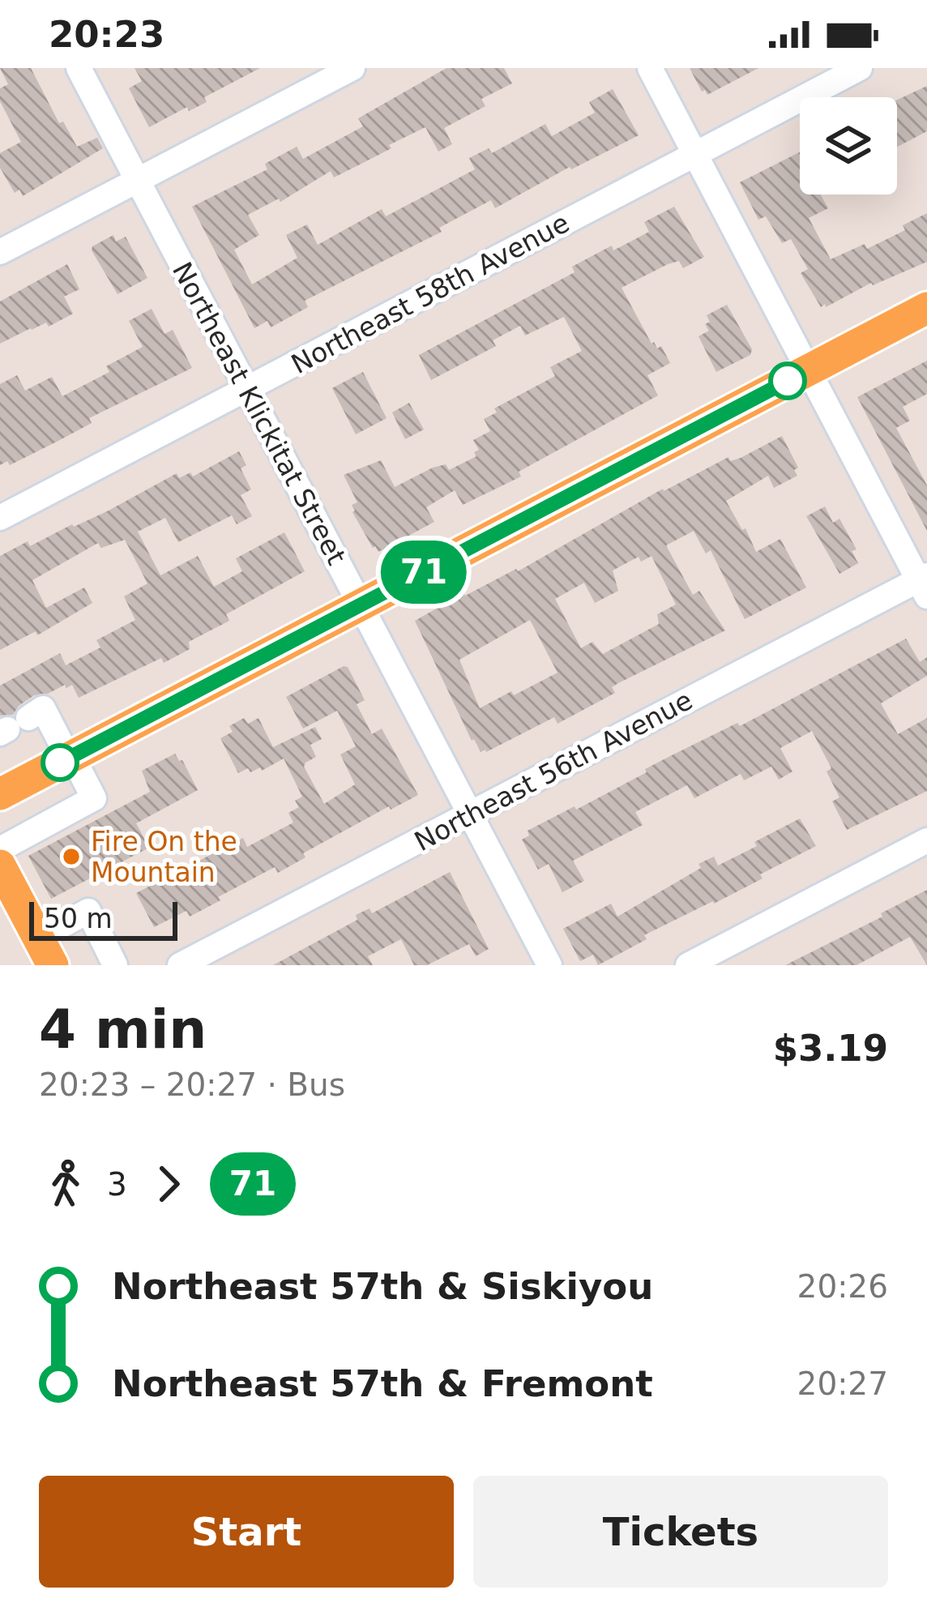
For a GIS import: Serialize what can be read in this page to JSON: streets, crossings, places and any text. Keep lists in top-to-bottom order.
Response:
{
  "streets": {
    "street": ["Northeast 58th Avenue", "Northeast Klickitat Street", "Northeast 56th Avenue"]
  },
  "crossings": [
    ["Northeast 58th Avenue", "Northeast Klickitat Street"],
    ["Northeast Klickitat Street", "Northeast 56th Avenue"]
  ],
  "places": ["Fire On the Mountain"],
  "lines": ["bus line 71"],
  "scale_bar": "50 m",
  "page": {
    "status": "20:23",
    "on_map": "71",
    "scale": "50 m",
    "heading": ["4 min", "20:23 – 20:27 · Bus", "$3.19"],
    "legs": ["3", "71"],
    "list": [
      {
        "name": "Northeast 57th & Siskiyou",
        "value": "20:26"
      },
      {
        "name": "Northeast 57th & Fremont",
        "value": "20:27"
      }
    ],
    "buttons": ["Start", "Tickets"]
  }
}
